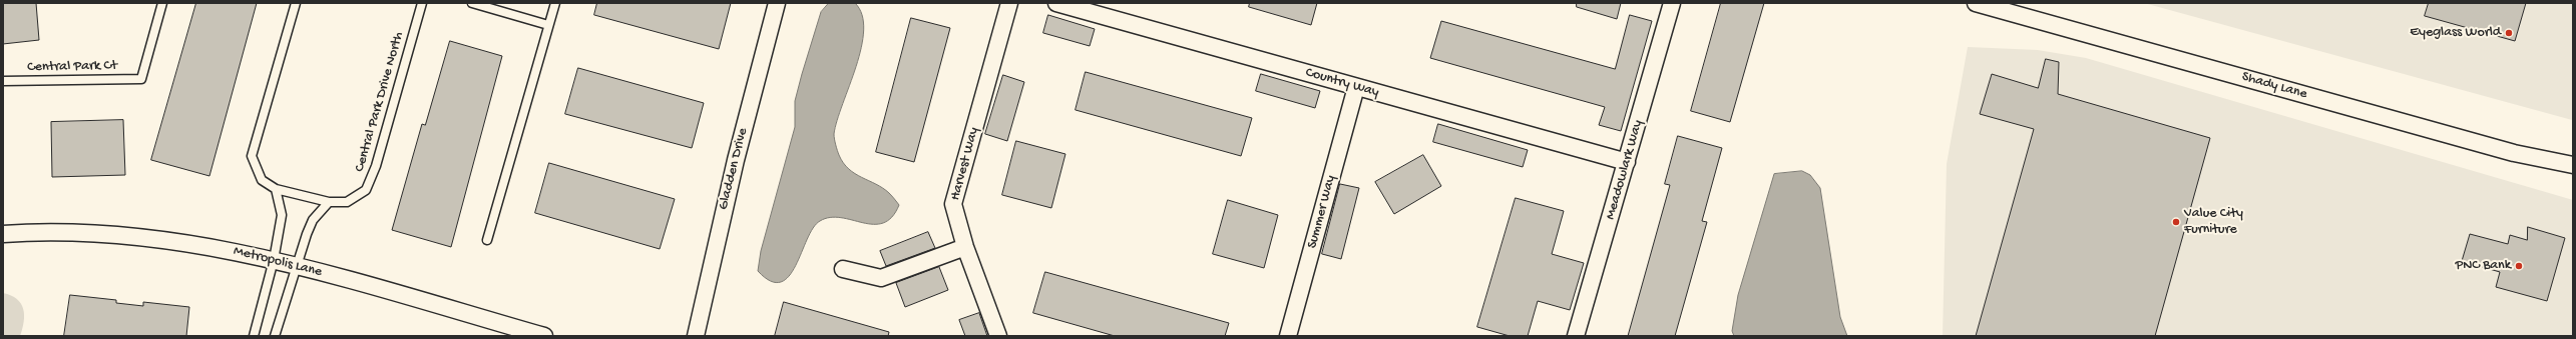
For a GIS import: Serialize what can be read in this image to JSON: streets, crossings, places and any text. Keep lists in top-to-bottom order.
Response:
{
  "streets": {
    "street": [
      "Country Way",
      "Shady Lane",
      "Harvest Way",
      "Gladden Drive",
      "Meadowlark Way",
      "Summer Way",
      "Metropolis Lane"
    ],
    "lane": ["Central Park Ct", "Central Park Drive North"]
  },
  "crossings": [
    ["Country Way", "Meadowlark Way"],
    ["Country Way", "Summer Way"]
  ],
  "places": ["Eyeglass World", "Value City Furniture", "PNC Bank"]
}
